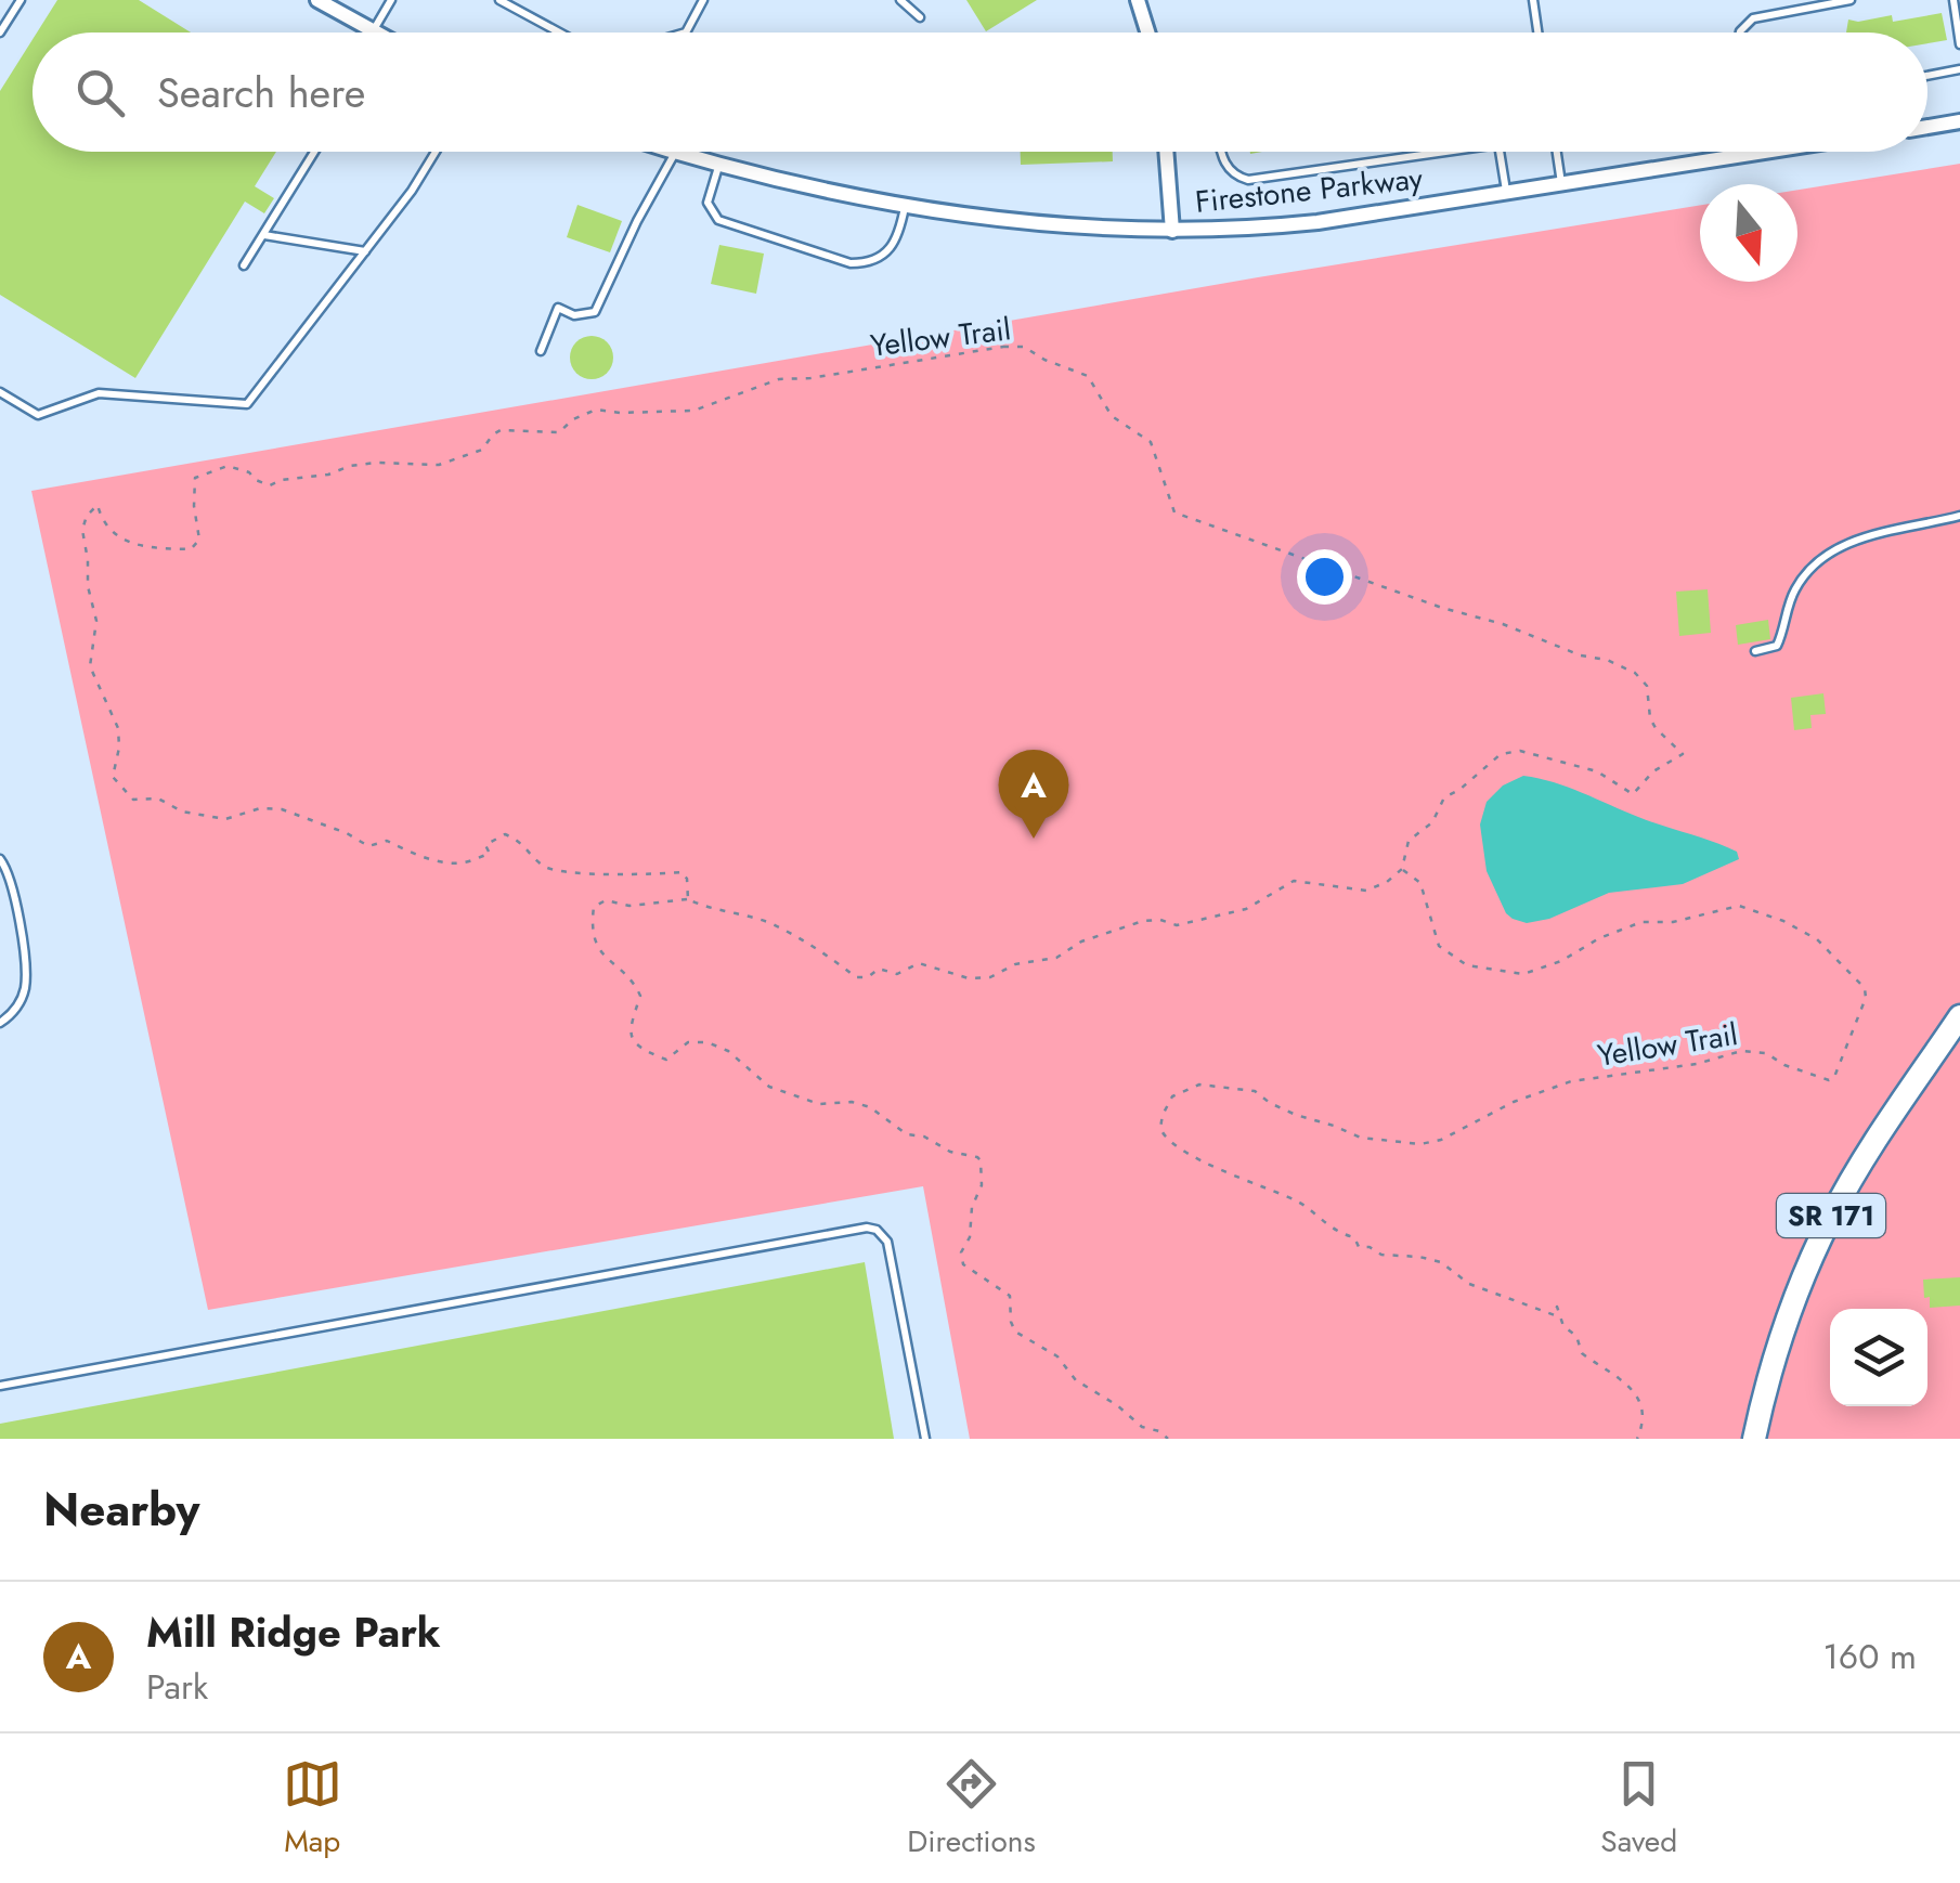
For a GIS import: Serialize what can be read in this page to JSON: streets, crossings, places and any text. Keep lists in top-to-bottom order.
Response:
{
  "streets": {
    "main road": ["SR 171"],
    "street": ["Firestone Parkway"],
    "path": ["Yellow Trail"]
  },
  "north": "bottom",
  "page": {
    "search": "Search here",
    "pins": "A",
    "heading": "Nearby",
    "list": [
      {
        "mark": "A",
        "name": "Mill Ridge Park",
        "note": "Park",
        "value": "160 m"
      }
    ],
    "nav": ["Map", "Directions", "Saved"]
  }
}
